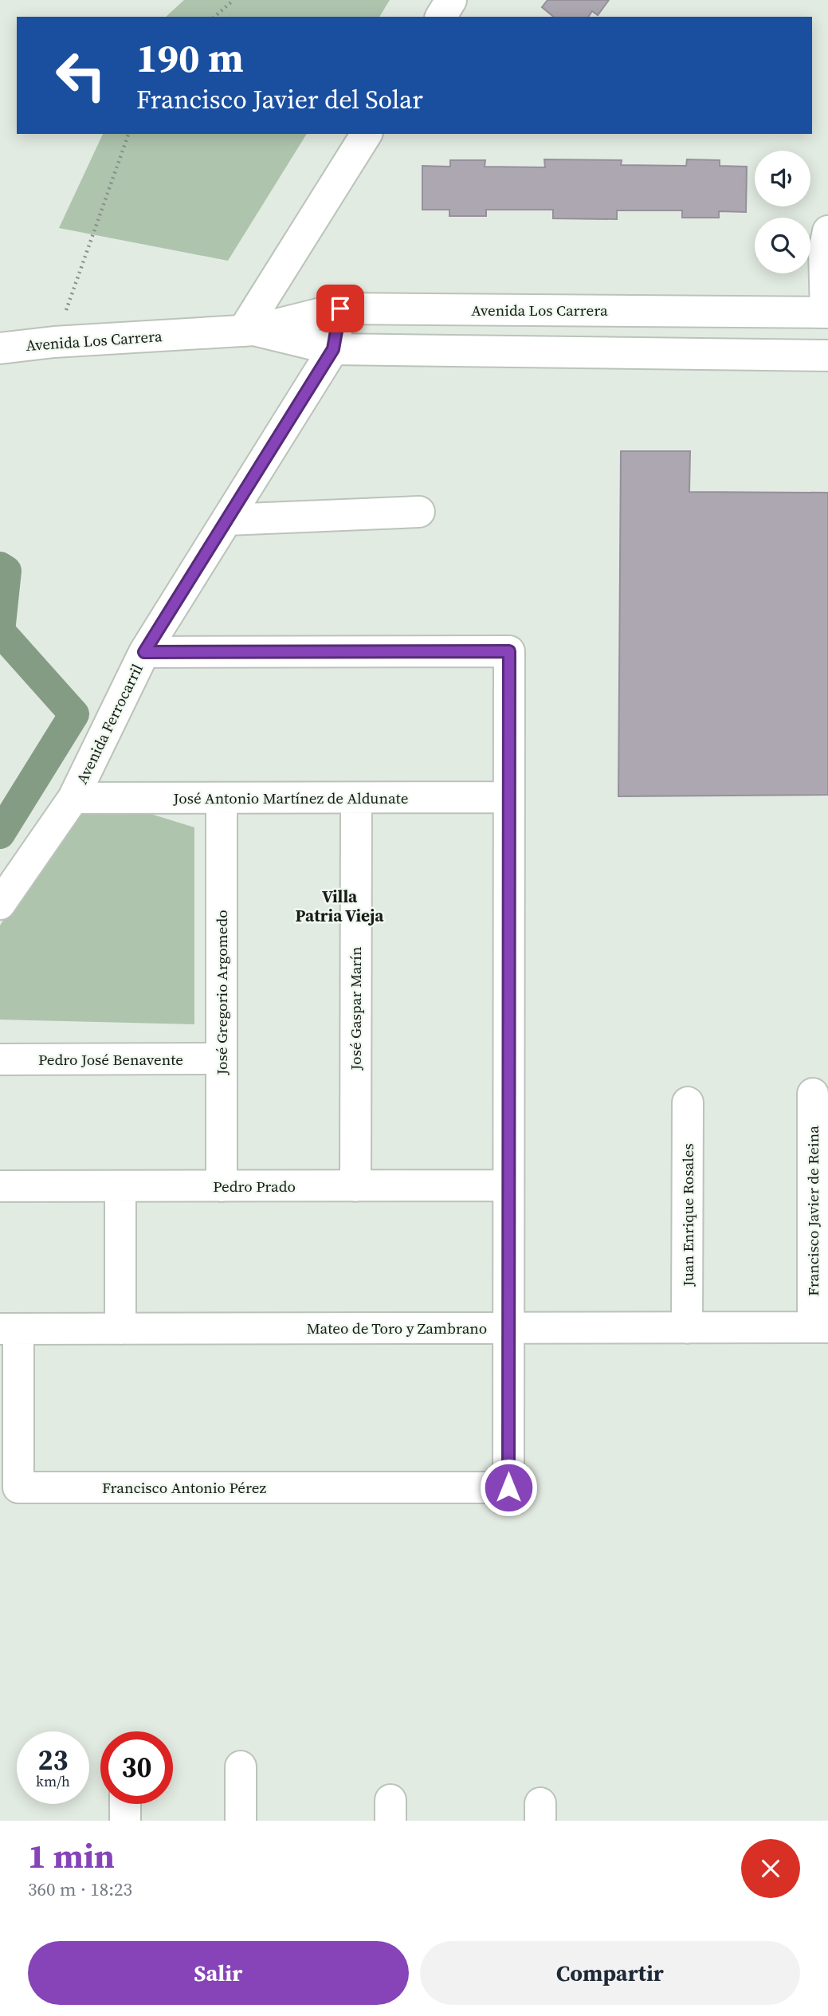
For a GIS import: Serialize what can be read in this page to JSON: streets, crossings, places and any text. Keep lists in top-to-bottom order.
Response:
{
  "streets": {
    "street": [
      "Avenida Los Carrera",
      "Avenida Ferrocarril",
      "José Antonio Martínez de Aldunate",
      "José Gregorio Argomedo",
      "José Gaspar Marín",
      "Pedro José Benavente",
      "Pedro Prado",
      "Francisco Javier de Reina",
      "Juan Enrique Rosales",
      "Mateo de Toro y Zambrano",
      "Francisco Antonio Pérez"
    ]
  },
  "crossings": [
    ["Avenida Los Carrera", "Avenida Ferrocarril"],
    ["Avenida Ferrocarril", "José Antonio Martínez de Aldunate"],
    ["José Antonio Martínez de Aldunate", "José Gregorio Argomedo"],
    ["José Antonio Martínez de Aldunate", "José Gaspar Marín"],
    ["José Gregorio Argomedo", "Pedro José Benavente"],
    ["José Gregorio Argomedo", "Pedro Prado"],
    ["José Gaspar Marín", "Pedro Prado"],
    ["Francisco Javier de Reina", "Mateo de Toro y Zambrano"],
    ["Juan Enrique Rosales", "Mateo de Toro y Zambrano"],
    ["Mateo de Toro y Zambrano", "Francisco Antonio Pérez"]
  ],
  "districts": ["Villa Patria Vieja"],
  "page": {
    "turn": ["190 m", "Francisco Javier del Solar"],
    "speed": "23 km/h",
    "limit": "30",
    "heading": ["1 min", "360 m · 18:23"],
    "buttons": ["Salir", "Compartir"]
  }
}
